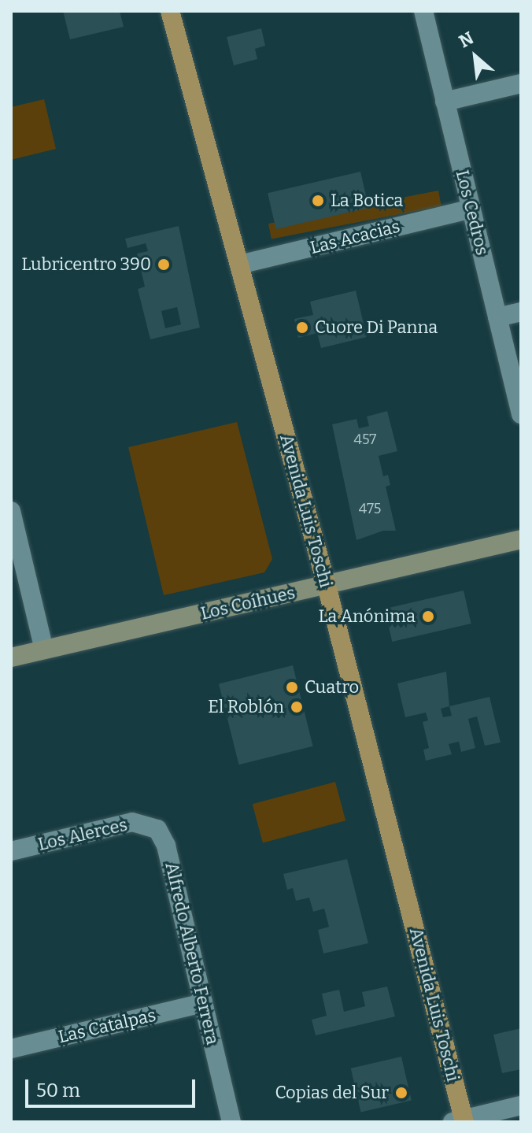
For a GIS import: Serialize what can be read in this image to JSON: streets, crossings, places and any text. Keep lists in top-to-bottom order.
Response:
{
  "streets": {
    "main road": ["Avenida Luis Toschi"],
    "street": [
      "Los Cedros",
      "Las Acacias",
      "Los Coíhues",
      "Los Alerces",
      "Alfredo Alberto Ferrera",
      "Las Catalpas"
    ]
  },
  "crossings": [
    ["Los Cedros", "Las Acacias"],
    ["Las Acacias", "Avenida Luis Toschi"],
    ["Avenida Luis Toschi", "Los Coíhues"],
    ["Los Alerces", "Alfredo Alberto Ferrera"],
    ["Alfredo Alberto Ferrera", "Las Catalpas"]
  ],
  "places": [
    "La Botica",
    "Lubricentro 390",
    "Cuore Di Panna",
    "La Anónima",
    "Cuatro",
    "El Roblón",
    "Copias del Sur"
  ],
  "house_numbers": ["457", "475"],
  "scale_bar": "50 m",
  "north": "top left"
}
